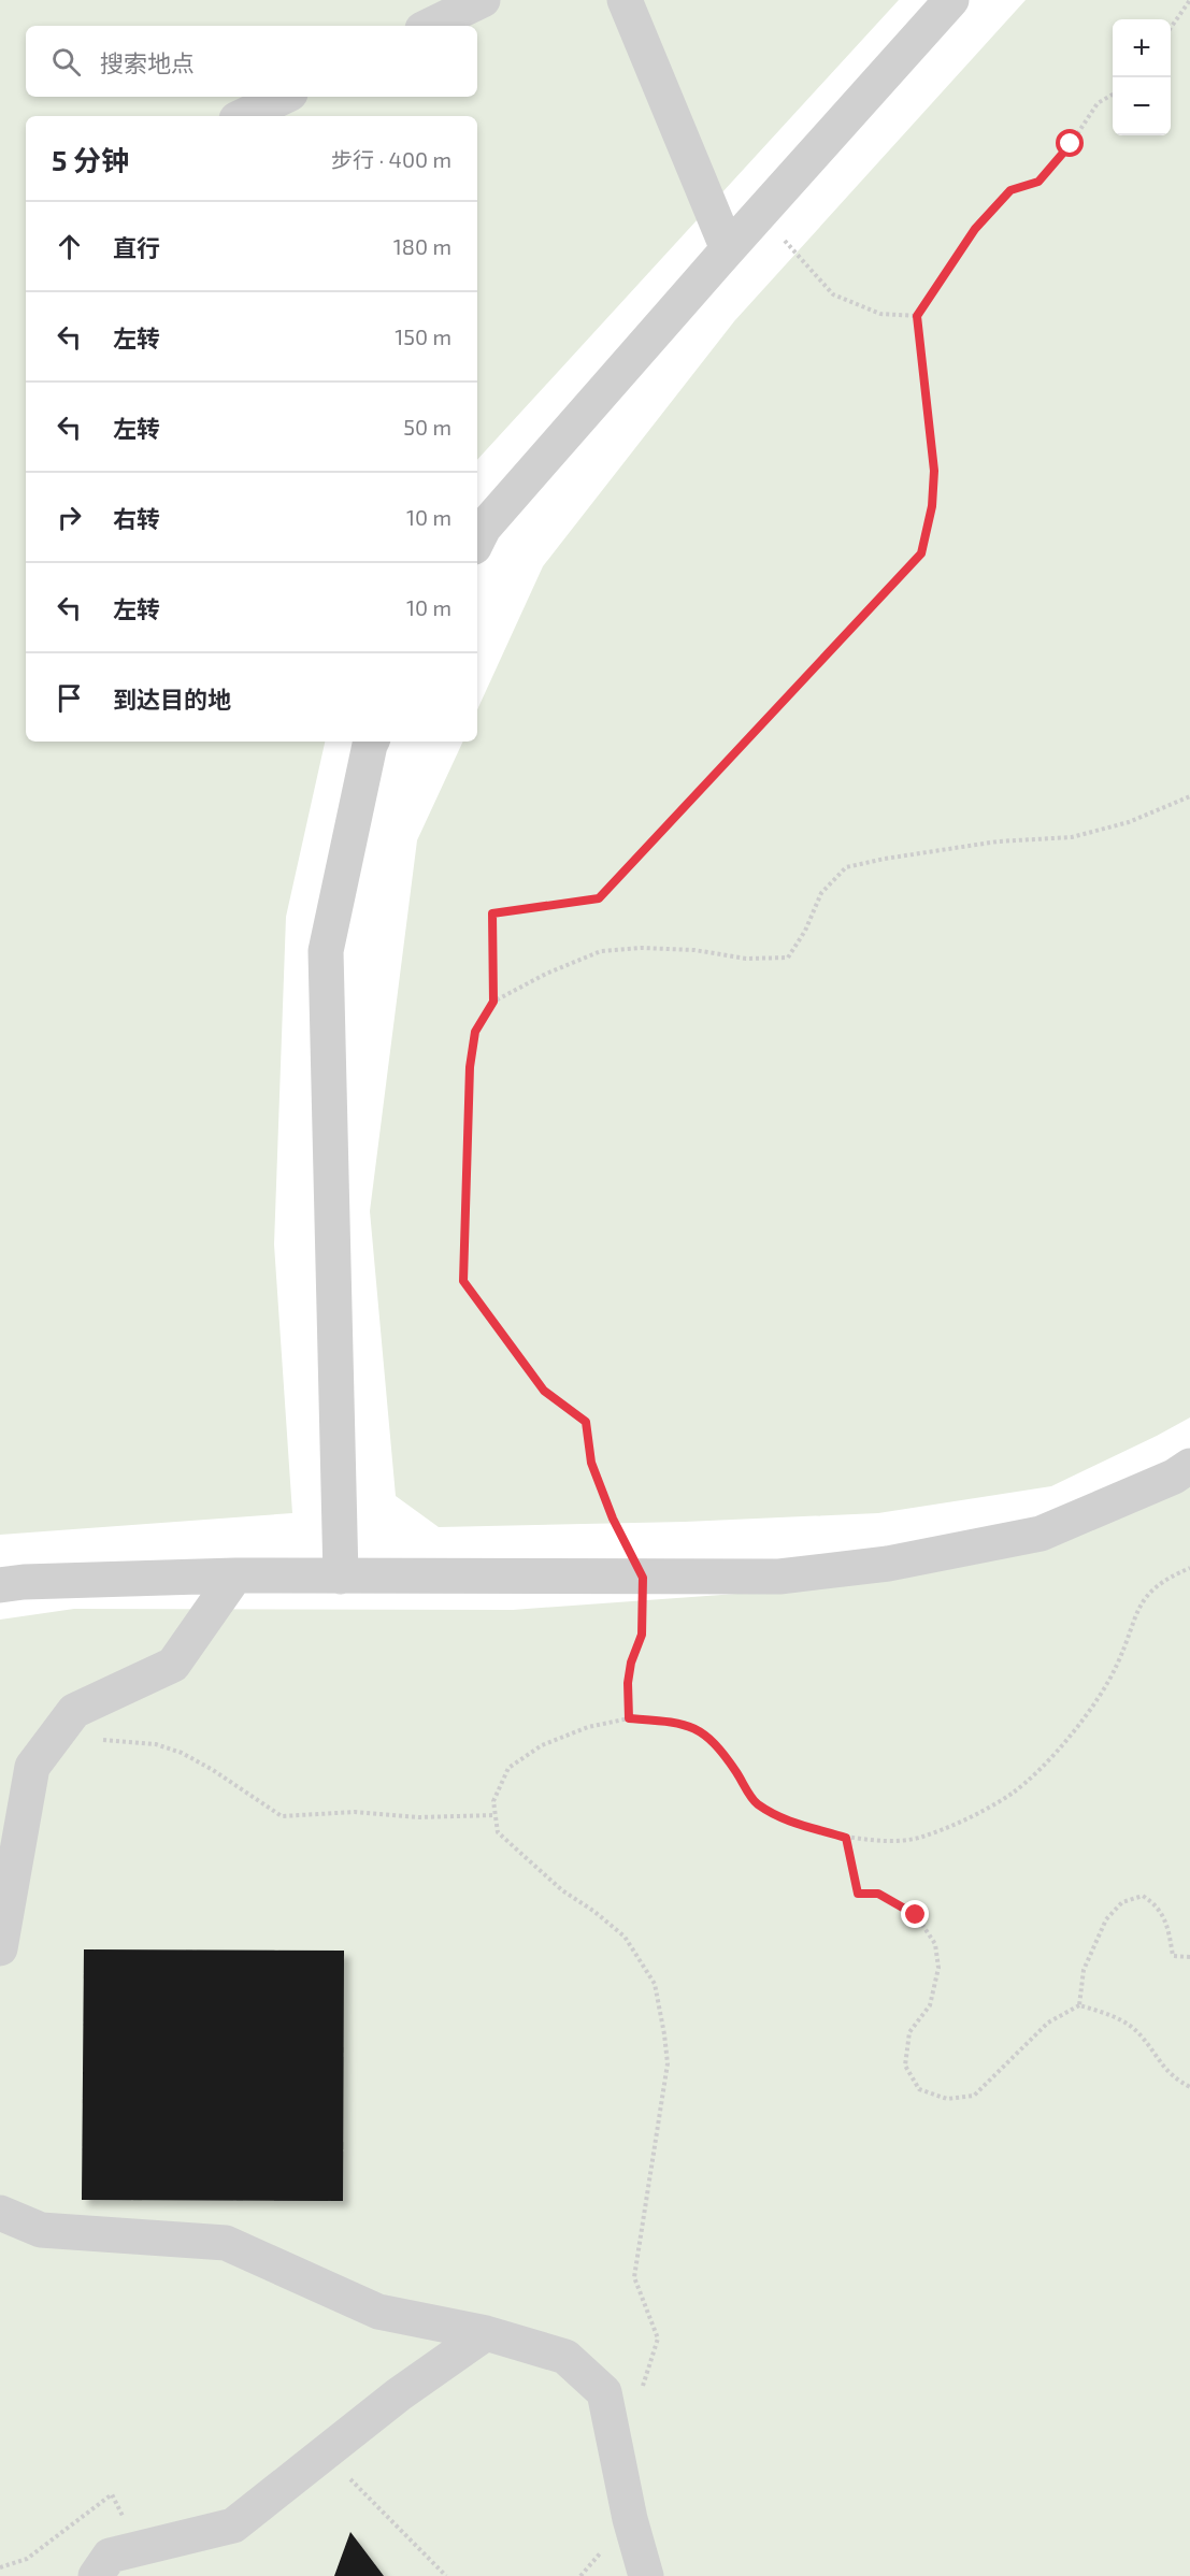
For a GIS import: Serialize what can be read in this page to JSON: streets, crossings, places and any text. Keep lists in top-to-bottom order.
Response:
{
  "page": {
    "map_buttons": ["+", "−"],
    "search": "搜索地点",
    "heading": ["5 分钟", "步行 · 400 m"],
    "list": [
      ["直行", "180 m"],
      ["左转", "150 m"],
      ["左转", "50 m"],
      ["右转", "10 m"],
      ["左转", "10 m"],
      "到达目的地"
    ]
  }
}
